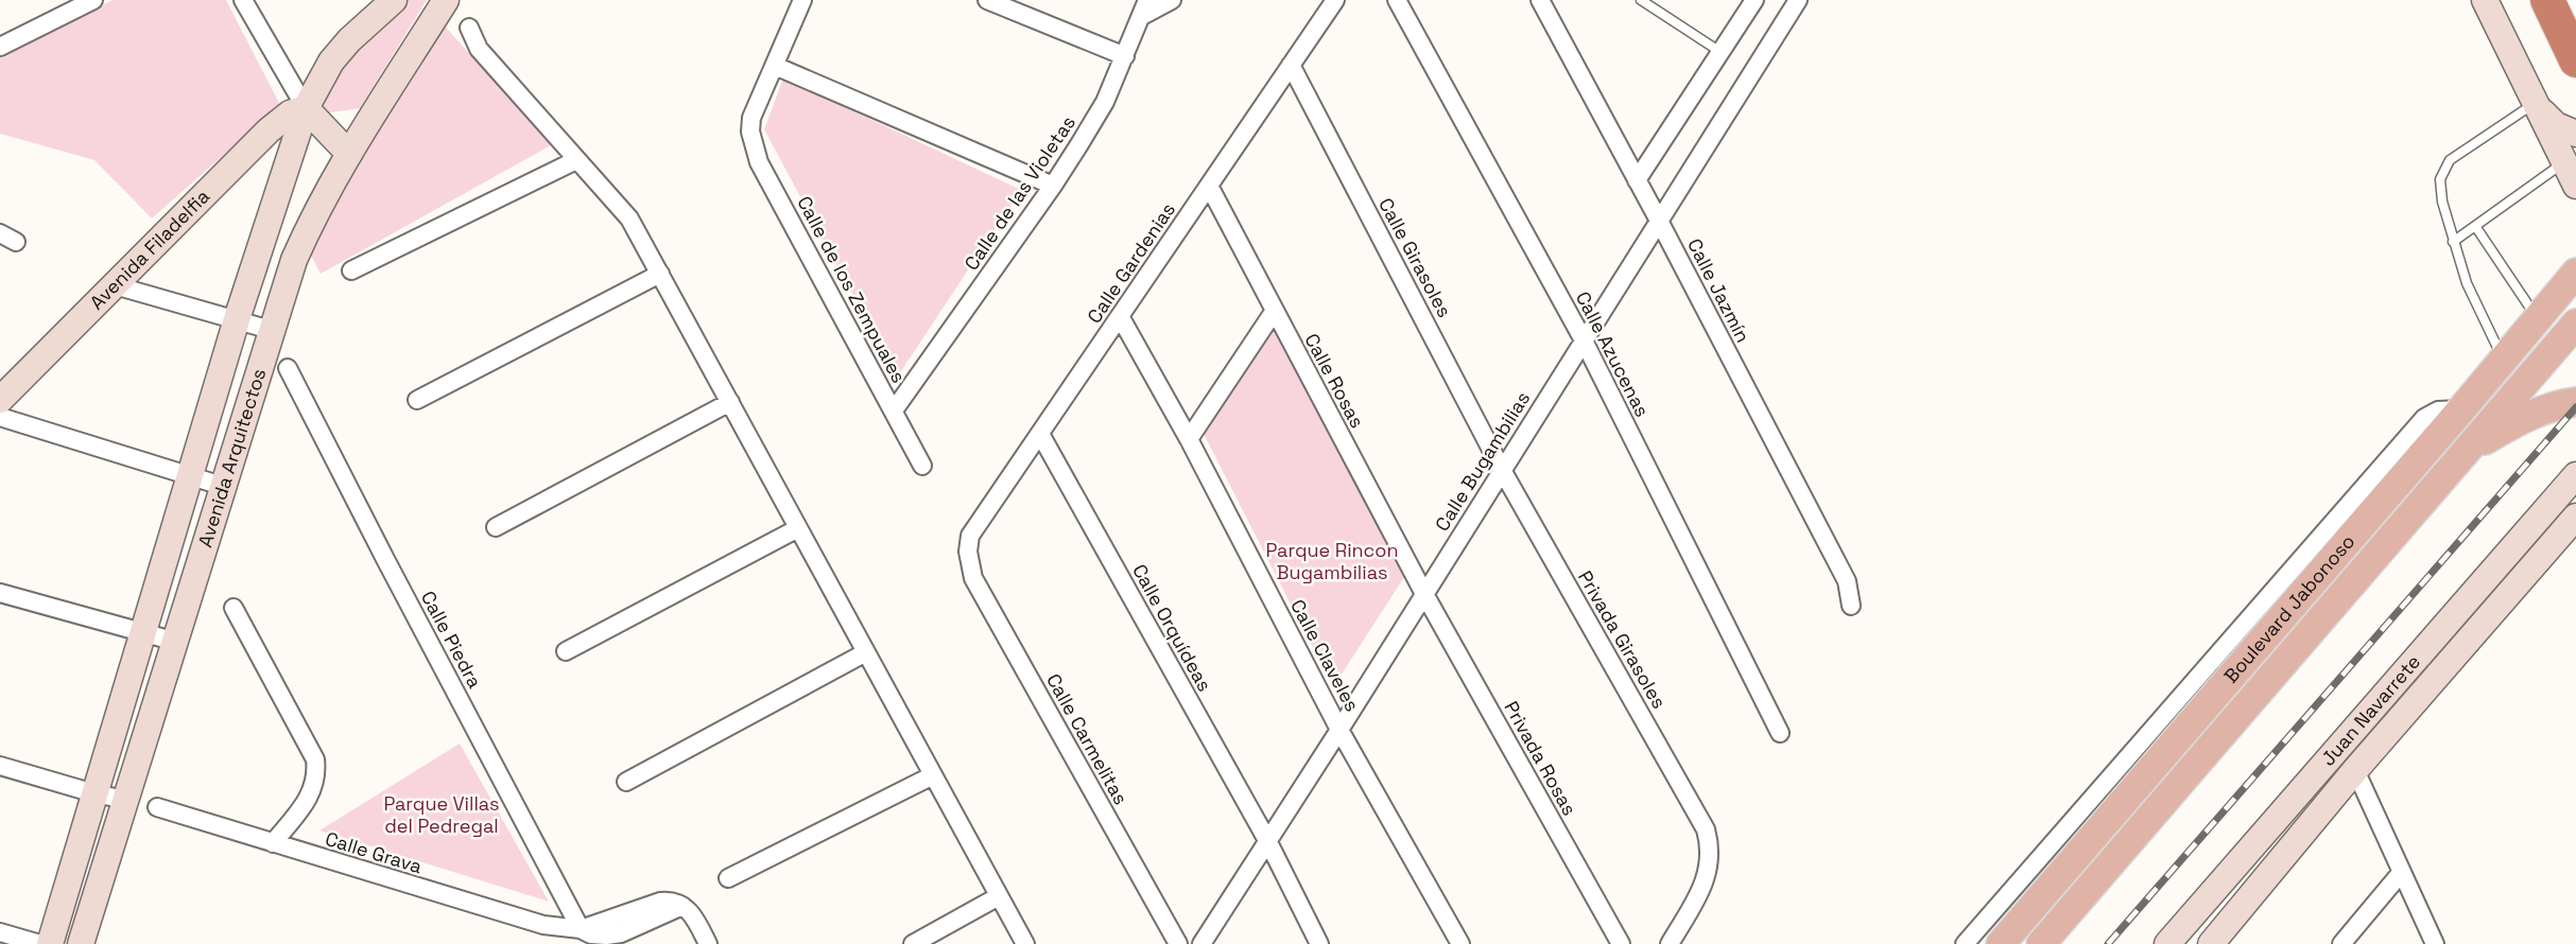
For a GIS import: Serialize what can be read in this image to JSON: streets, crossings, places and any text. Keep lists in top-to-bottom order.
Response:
{
  "streets": {
    "main road": ["Boulevard Jabonoso"],
    "street": [
      "Calle de las Violetas",
      "Avenida Filadelfia",
      "Calle Girasoles",
      "Calle Gardenias",
      "Calle de los Zempuales",
      "Calle Jazmín",
      "Calle Azucenas",
      "Calle Rosas",
      "Avenida Arquitectos",
      "Calle Bugambilias",
      "Calle Orquídeas",
      "Calle Piedra",
      "Privada Girasoles",
      "Calle Claveles",
      "Juan Navarrete",
      "Calle Carmelitas",
      "Privada Rosas",
      "Calle Grava"
    ]
  },
  "crossings": [
    ["Calle de las Violetas", "Calle de los Zempuales"],
    ["Avenida Filadelfia", "Avenida Arquitectos"],
    ["Calle Girasoles", "Calle Gardenias"],
    ["Calle Girasoles", "Calle Bugambilias"],
    ["Calle Girasoles", "Privada Girasoles"],
    ["Calle Gardenias", "Calle Rosas"],
    ["Calle Gardenias", "Calle Orquídeas"],
    ["Calle Gardenias", "Calle Claveles"],
    ["Calle Gardenias", "Calle Carmelitas"],
    ["Calle Jazmín", "Calle Bugambilias"],
    ["Calle Azucenas", "Calle Bugambilias"],
    ["Calle Rosas", "Calle Bugambilias"],
    ["Calle Rosas", "Privada Rosas"],
    ["Calle Bugambilias", "Calle Orquídeas"],
    ["Calle Bugambilias", "Privada Girasoles"],
    ["Calle Bugambilias", "Calle Claveles"],
    ["Calle Bugambilias", "Privada Rosas"],
    ["Calle Piedra", "Calle Grava"]
  ],
  "parks": ["Parque Rincon Bugambilias", "Parque Villas del Pedregal"]
}
